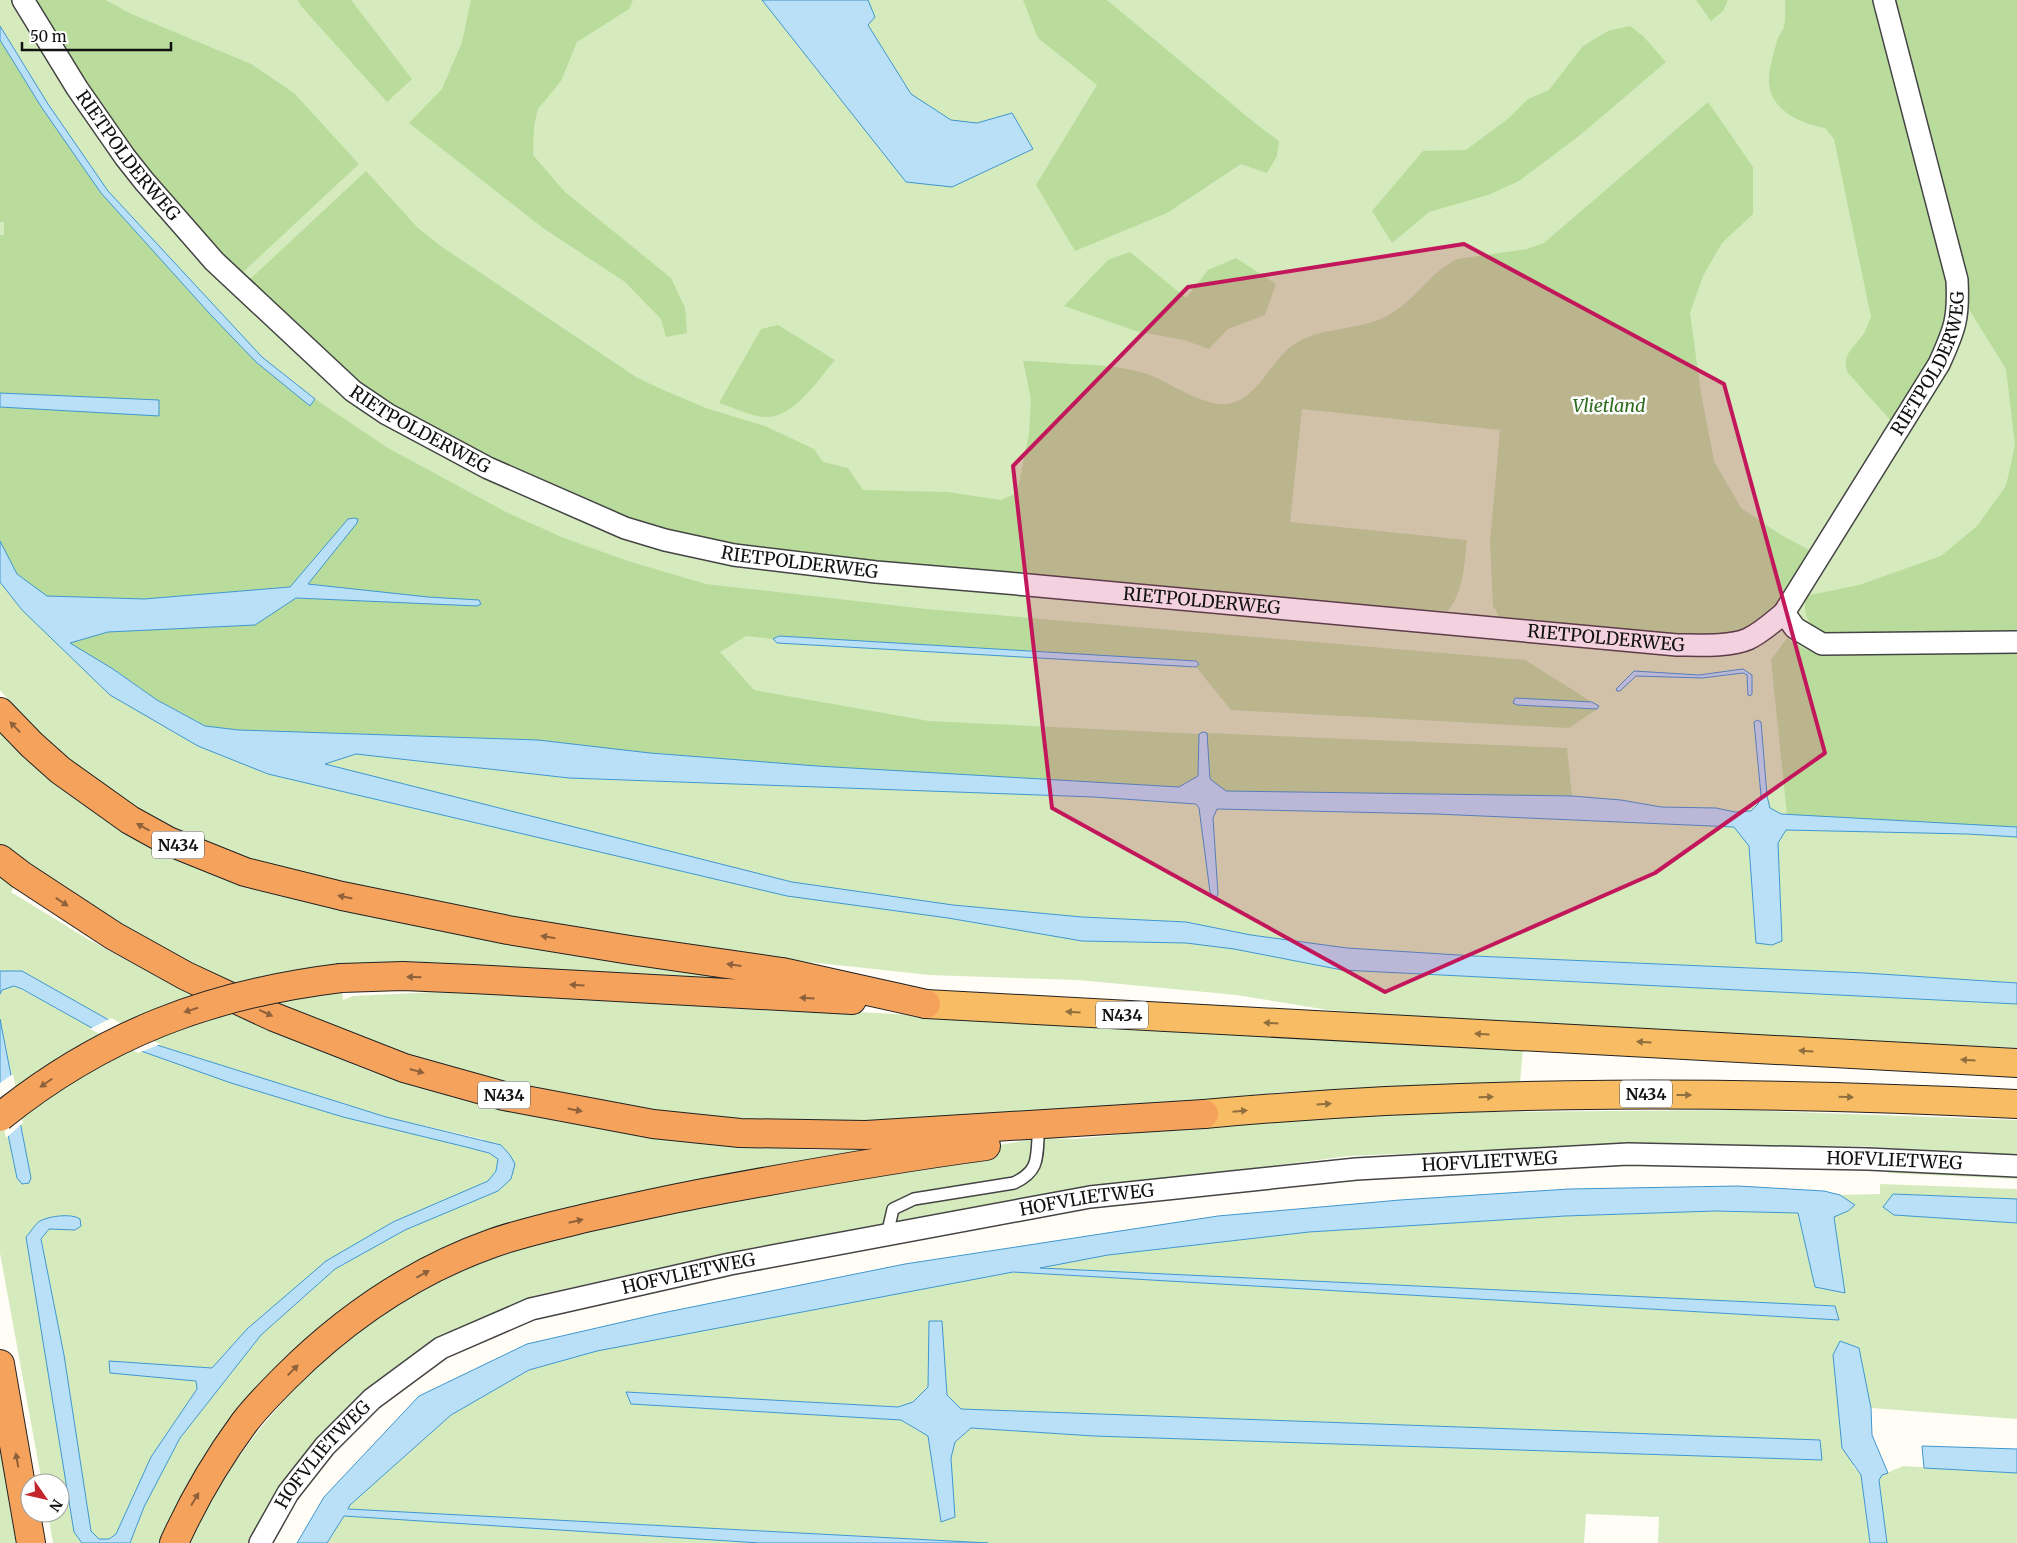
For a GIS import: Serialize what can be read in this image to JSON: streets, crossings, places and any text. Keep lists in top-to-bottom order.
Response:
{
  "streets": {
    "highway": ["N434"],
    "street": ["RIETPOLDERWEG", "HOFVLIETWEG"]
  },
  "parks": ["Vlietland"],
  "scale_bar": "50 m",
  "north": "bottom right"
}
